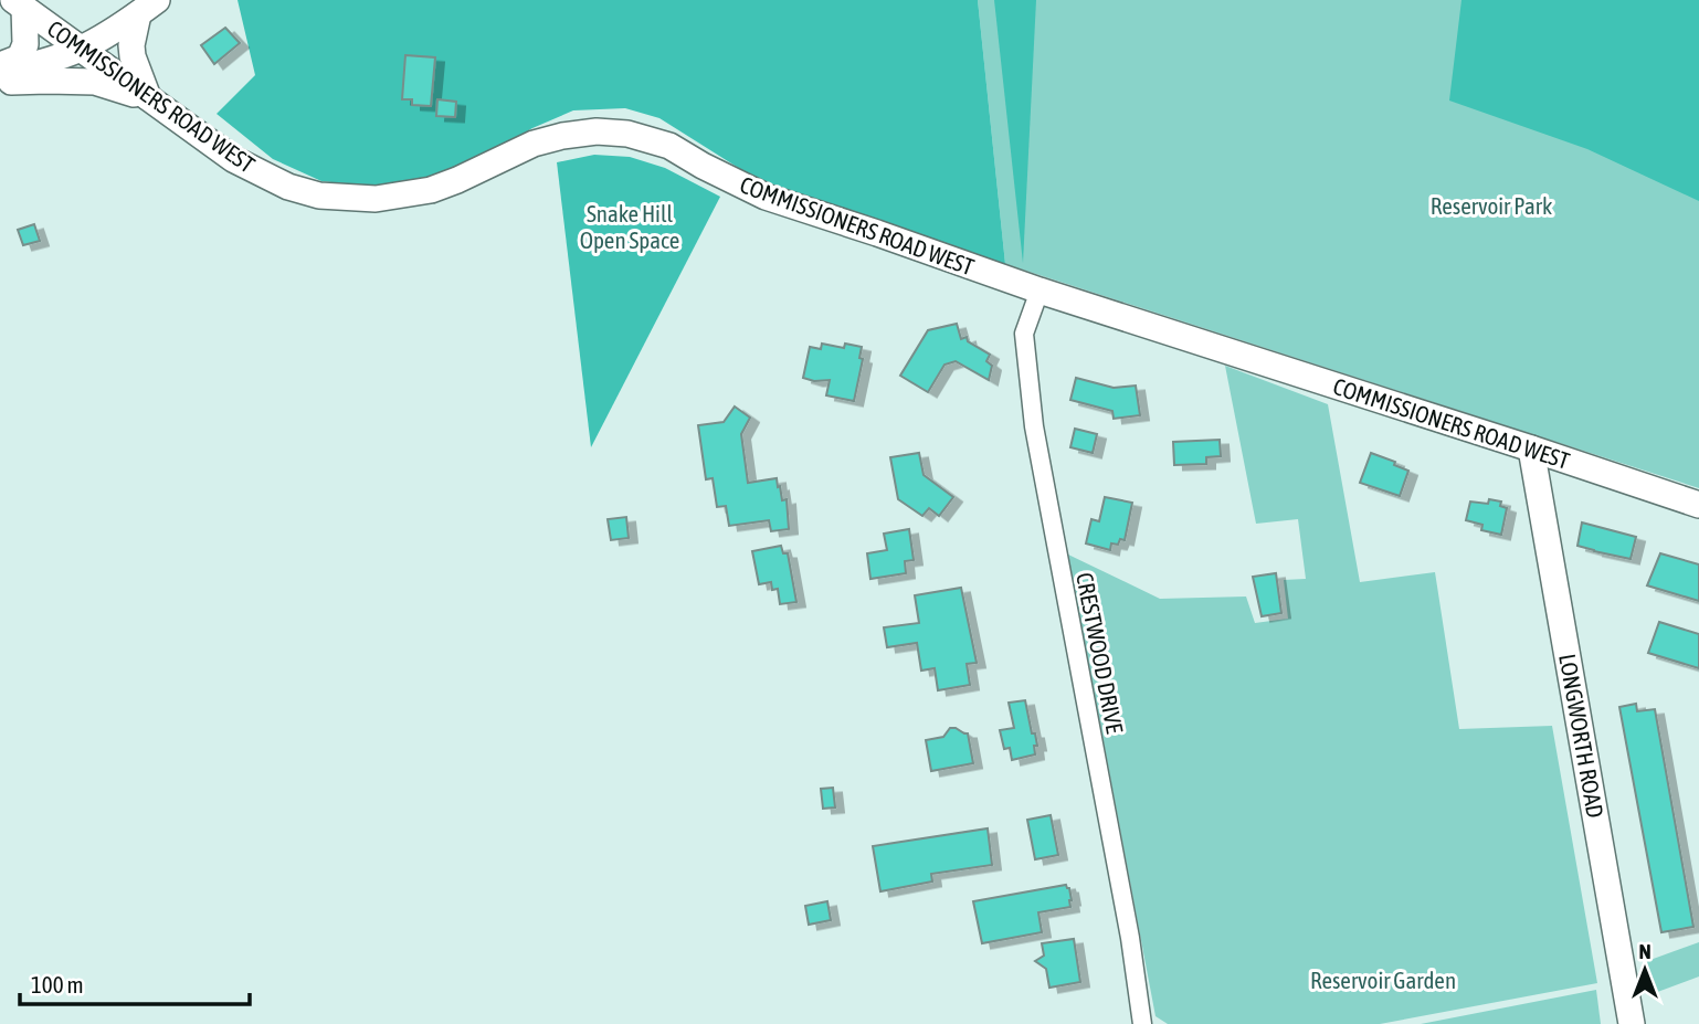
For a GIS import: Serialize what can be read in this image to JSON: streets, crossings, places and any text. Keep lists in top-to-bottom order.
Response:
{
  "streets": {
    "main road": ["COMMISSIONERS ROAD WEST", "LONGWORTH ROAD"],
    "street": ["CRESTWOOD DRIVE"]
  },
  "crossings": [
    ["COMMISSIONERS ROAD WEST", "CRESTWOOD DRIVE"],
    ["COMMISSIONERS ROAD WEST", "LONGWORTH ROAD"]
  ],
  "parks": ["Reservoir Park", "Snake Hill Open Space", "Reservoir Garden"],
  "scale_bar": "100 m",
  "north": "top"
}
